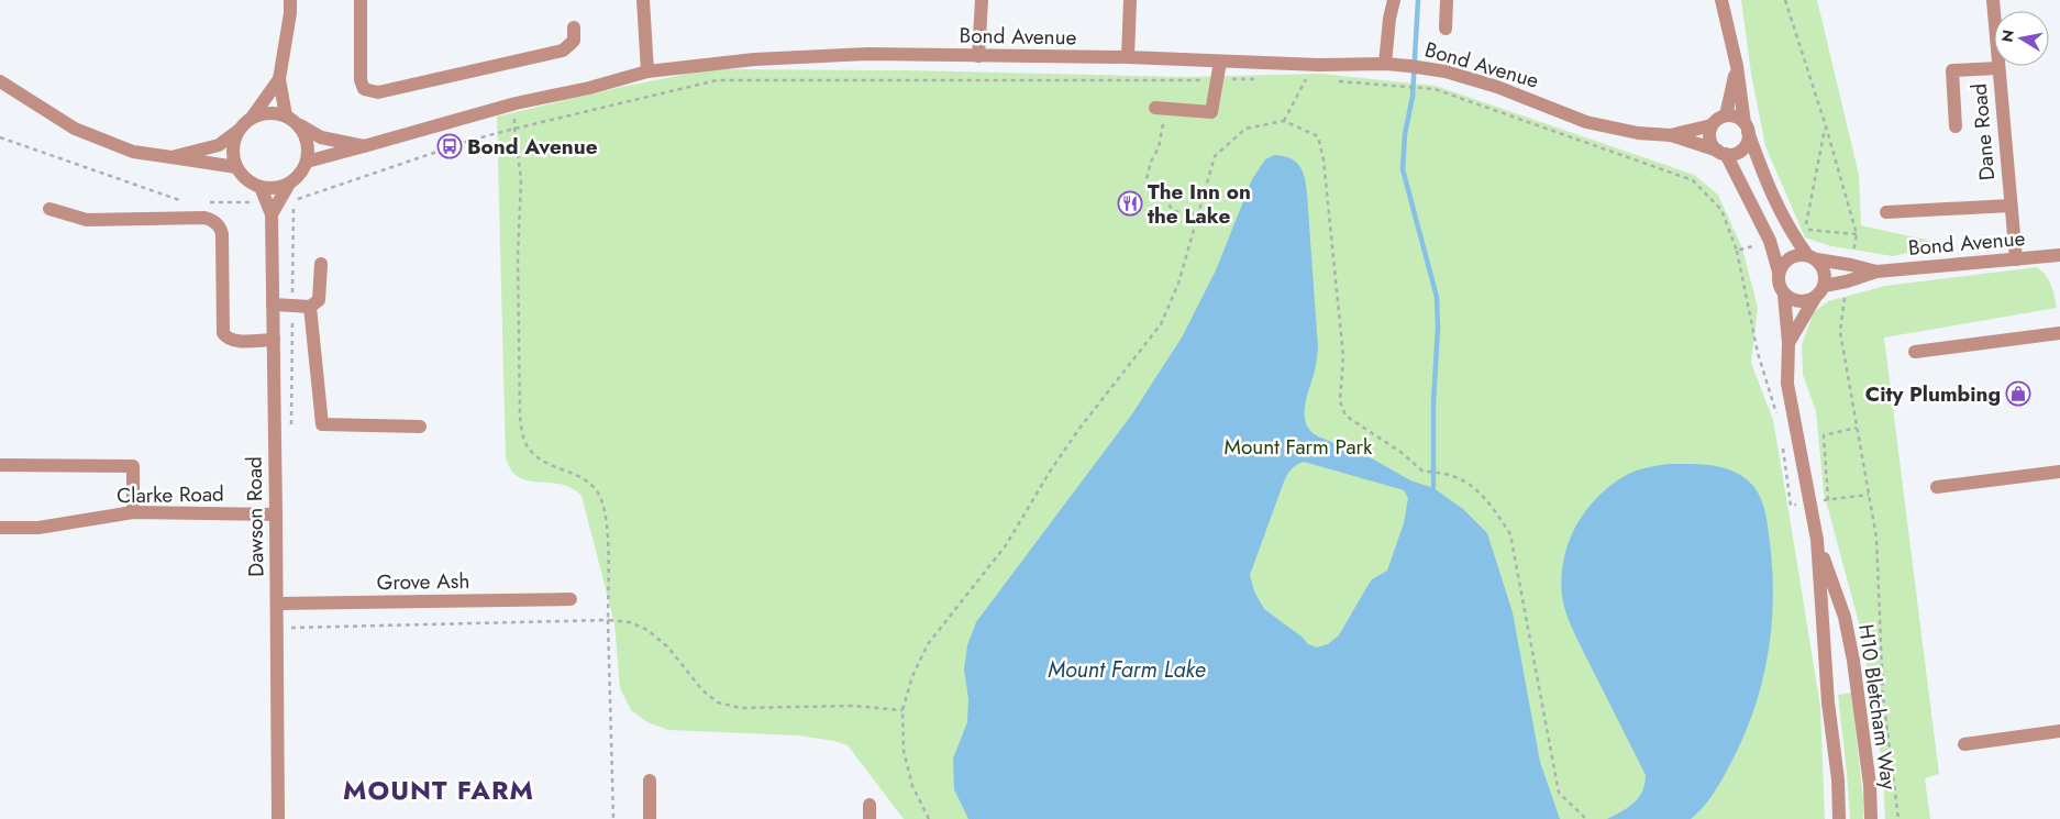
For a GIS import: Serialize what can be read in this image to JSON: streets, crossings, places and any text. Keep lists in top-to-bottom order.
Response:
{
  "streets": {
    "street": [
      "Bond Avenue",
      "Dane Road",
      "Clarke Road",
      "Dawson Road",
      "Grove Ash",
      "H10 Bletcham Way"
    ]
  },
  "crossings": [
    ["Bond Avenue", "Dane Road"],
    ["Bond Avenue", "Dawson Road"],
    ["Bond Avenue", "H10 Bletcham Way"],
    ["Clarke Road", "Dawson Road"],
    ["Dawson Road", "Grove Ash"]
  ],
  "districts": ["MOUNT FARM"],
  "water": ["Mount Farm Lake"],
  "parks": ["Mount Farm Park"],
  "places": {
    "bus stop": ["Bond Avenue"],
    "restaurant": ["The Inn on the Lake"],
    "shop": ["City Plumbing"]
  },
  "north": "left"
}
